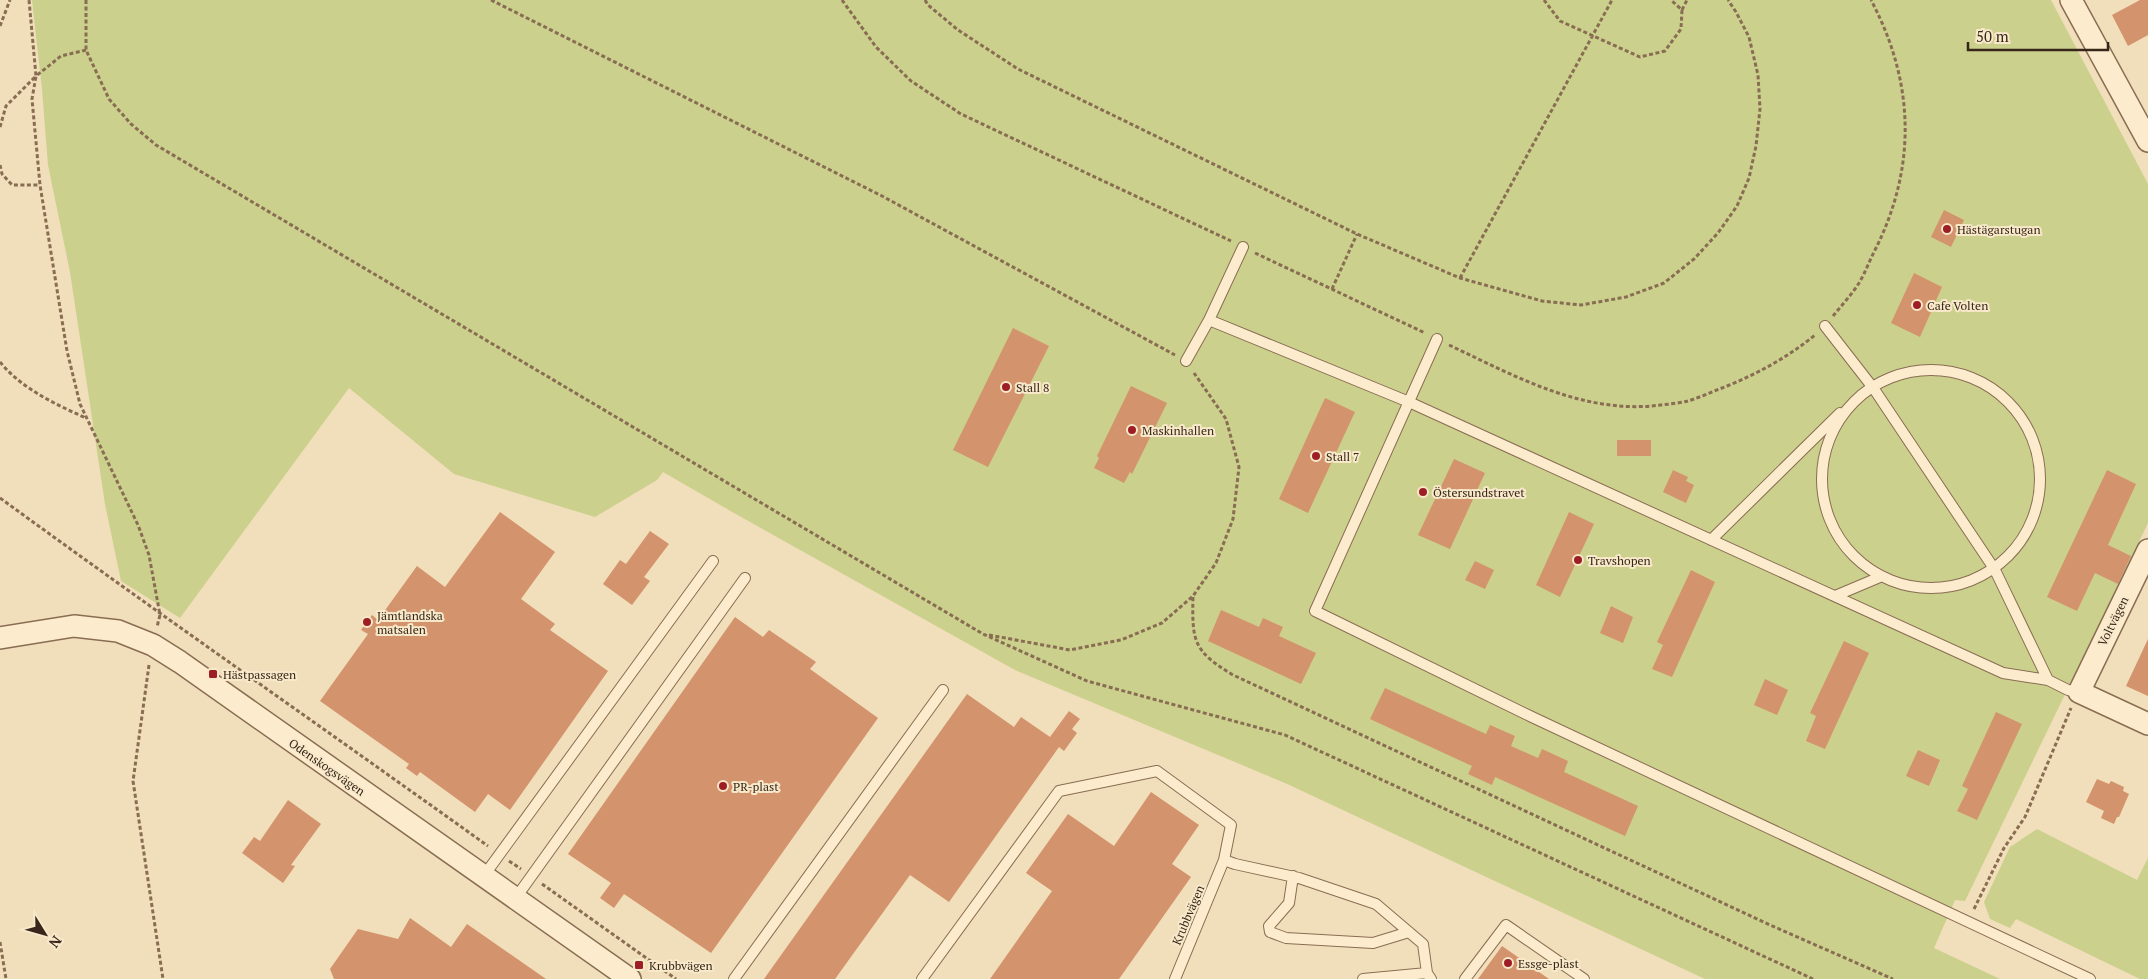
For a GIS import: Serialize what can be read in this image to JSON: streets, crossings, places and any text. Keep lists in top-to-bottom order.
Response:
{
  "streets": {
    "street": ["Voltvägen", "Odenskogsvägen"],
    "lane": ["Krubbvägen"]
  },
  "places": {
    "other": [
      "Hästägarstugan",
      "Cafe Volten",
      "Stall 8",
      "Maskinhallen",
      "Stall 7",
      "Östersundstravet",
      "Travshopen",
      "Jämtlandska matsalen",
      "PR-plast",
      "Essge-plast"
    ],
    "transit": ["Hästpassagen", "Krubbvägen"]
  },
  "scale_bar": "50 m",
  "north": "bottom right"
}
